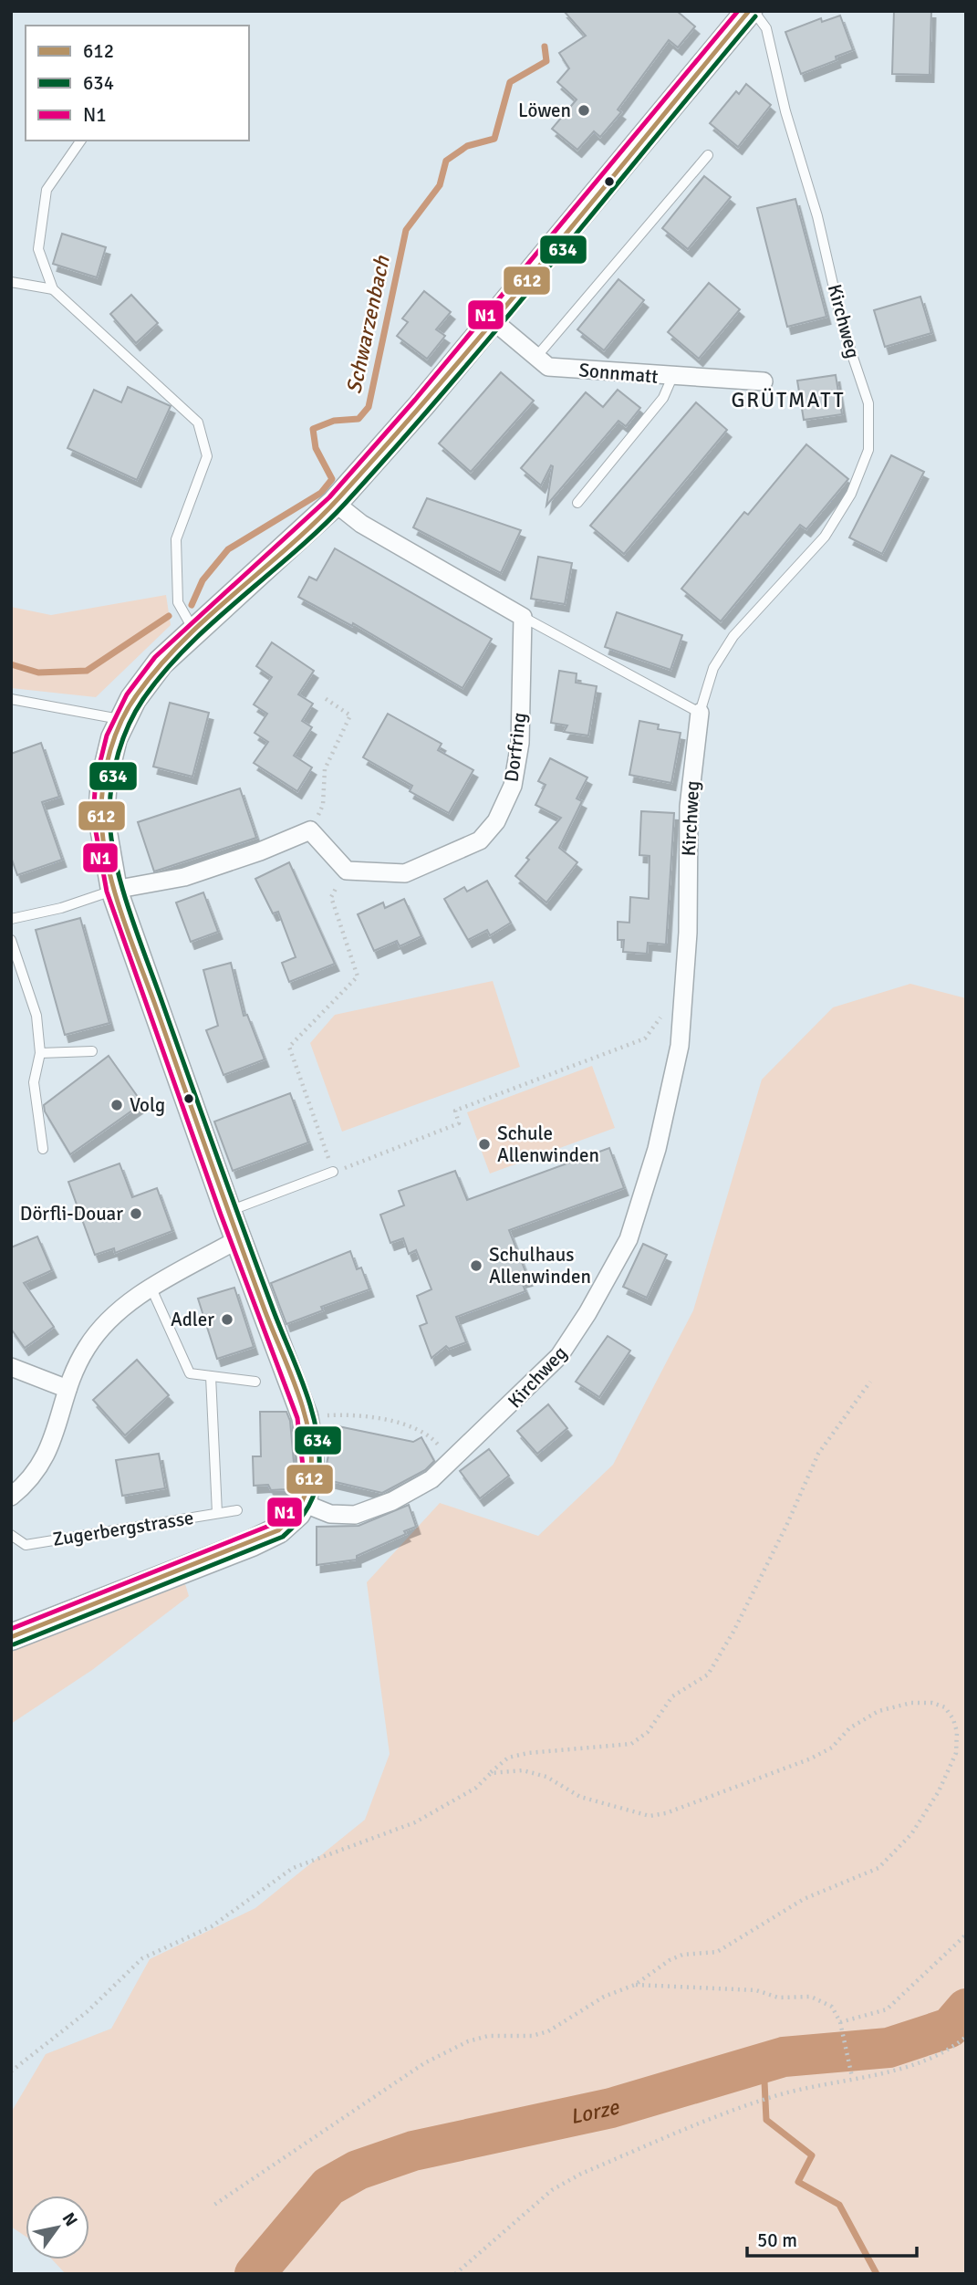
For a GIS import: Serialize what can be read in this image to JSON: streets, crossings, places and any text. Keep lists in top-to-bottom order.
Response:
{
  "streets": {
    "street": ["Kirchweg", "Sonnmatt", "Dorfring"],
    "lane": ["Zugerbergstrasse"]
  },
  "districts": ["GRÜTMATT"],
  "water": ["Schwarzenbach", "Lorze"],
  "places": [
    "Löwen",
    "Volg",
    "Schule Allenwinden",
    "Dörfli-Douar",
    "Schulhaus Allenwinden",
    "Adler"
  ],
  "lines": ["transit line 612", "transit line N1", "transit line 634"],
  "legend": ["612", "634", "N1"],
  "scale_bar": "50 m",
  "north": "top right"
}
